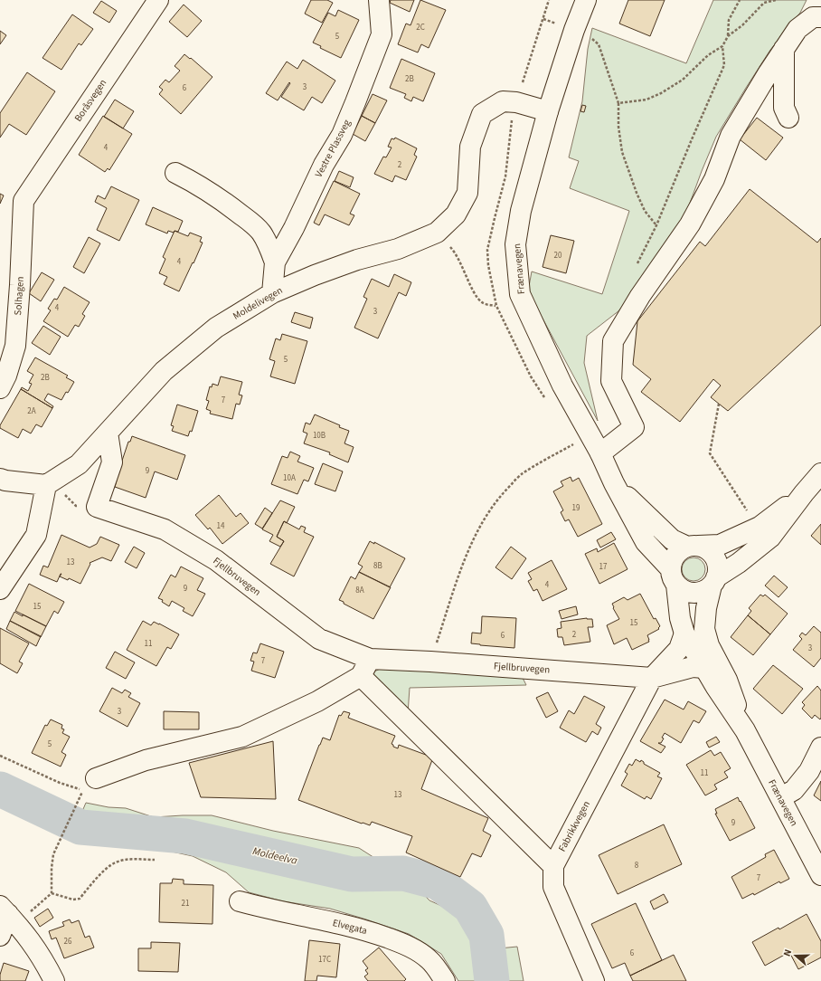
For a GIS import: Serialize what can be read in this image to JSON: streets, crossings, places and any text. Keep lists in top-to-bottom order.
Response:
{
  "streets": {
    "street": [
      "Boråsvegen",
      "Vestre Plassveg",
      "Frænavegen",
      "Solhagen",
      "Moldelivegen",
      "Fjellbruvegen",
      "Fabrikkvegen",
      "Elvegata"
    ]
  },
  "crossings": [
    ["Boråsvegen", "Solhagen"],
    ["Vestre Plassveg", "Moldelivegen"],
    ["Frænavegen", "Moldelivegen"],
    ["Frænavegen", "Fabrikkvegen"],
    ["Moldelivegen", "Fjellbruvegen"],
    ["Fjellbruvegen", "Fabrikkvegen"]
  ],
  "water": ["Moldeelva"],
  "house_numbers": [
    "2C",
    "5",
    "2B",
    "3",
    "6",
    "4",
    "2",
    "20",
    "4",
    "4",
    "3",
    "5",
    "2B",
    "7",
    "2A",
    "10B",
    "9",
    "10A",
    "19",
    "14",
    "13",
    "8B",
    "17",
    "4",
    "9",
    "8A",
    "15",
    "15",
    "2",
    "6",
    "11",
    "3",
    "7",
    "3",
    "5",
    "11",
    "13",
    "9",
    "8",
    "7",
    "21",
    "26",
    "6",
    "17C"
  ],
  "north": "left"
}
